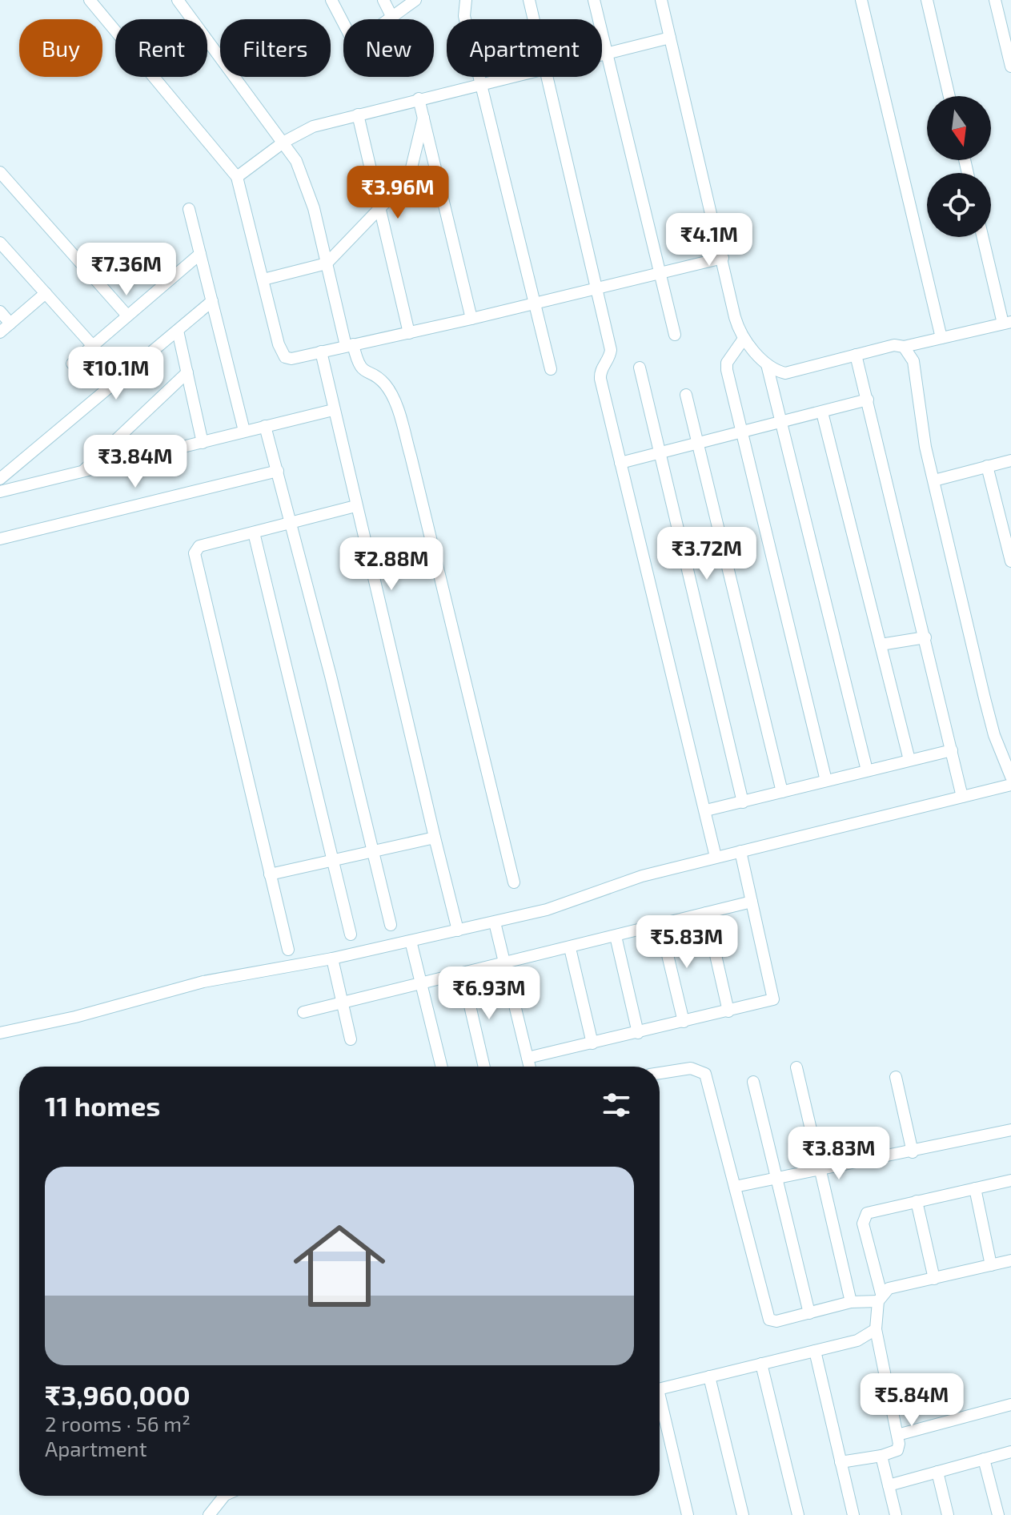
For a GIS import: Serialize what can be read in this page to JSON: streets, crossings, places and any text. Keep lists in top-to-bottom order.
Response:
{
  "north": "bottom",
  "page": {
    "chip": [
      "Buy",
      "Rent",
      "Filters",
      "New",
      "Apartment"
    ],
    "price": [
      "₹3.96M",
      "₹4.1M",
      "₹7.36M",
      "₹10.1M",
      "₹3.84M",
      "₹3.72M",
      "₹2.88M",
      "₹5.83M",
      "₹6.93M",
      "₹3.83M",
      "₹5.84M"
    ],
    "heading": "11 homes",
    "list": [
      {
        "name": "₹3,960,000",
        "note": "2 rooms · 56 m² · Apartment"
      }
    ]
  }
}
